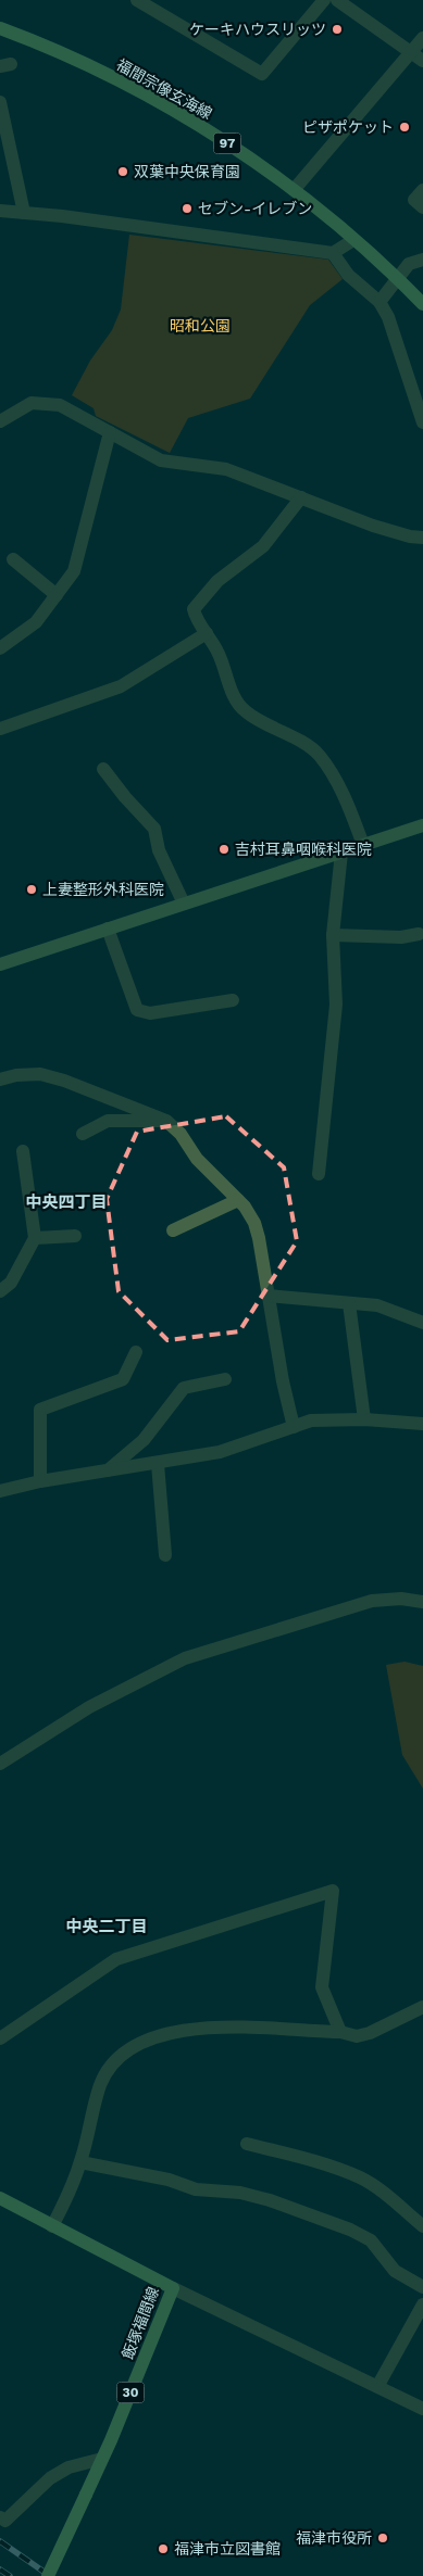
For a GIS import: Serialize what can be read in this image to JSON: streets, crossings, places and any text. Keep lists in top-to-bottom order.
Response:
{
  "streets": {
    "main road": [
      "福間宗像玄海線",
      "97",
      "飯塚福間線",
      "30"
    ]
  },
  "districts": ["中央四丁目", "中央二丁目"],
  "parks": ["昭和公園"],
  "places": [
    "ケーキハウスリッツ",
    "ピザポケット",
    "双葉中央保育園",
    "セブン-イレブン",
    "吉村耳鼻咽喉科医院",
    "上妻整形外科医院",
    "福津市役所",
    "福津市立図書館"
  ]
}
